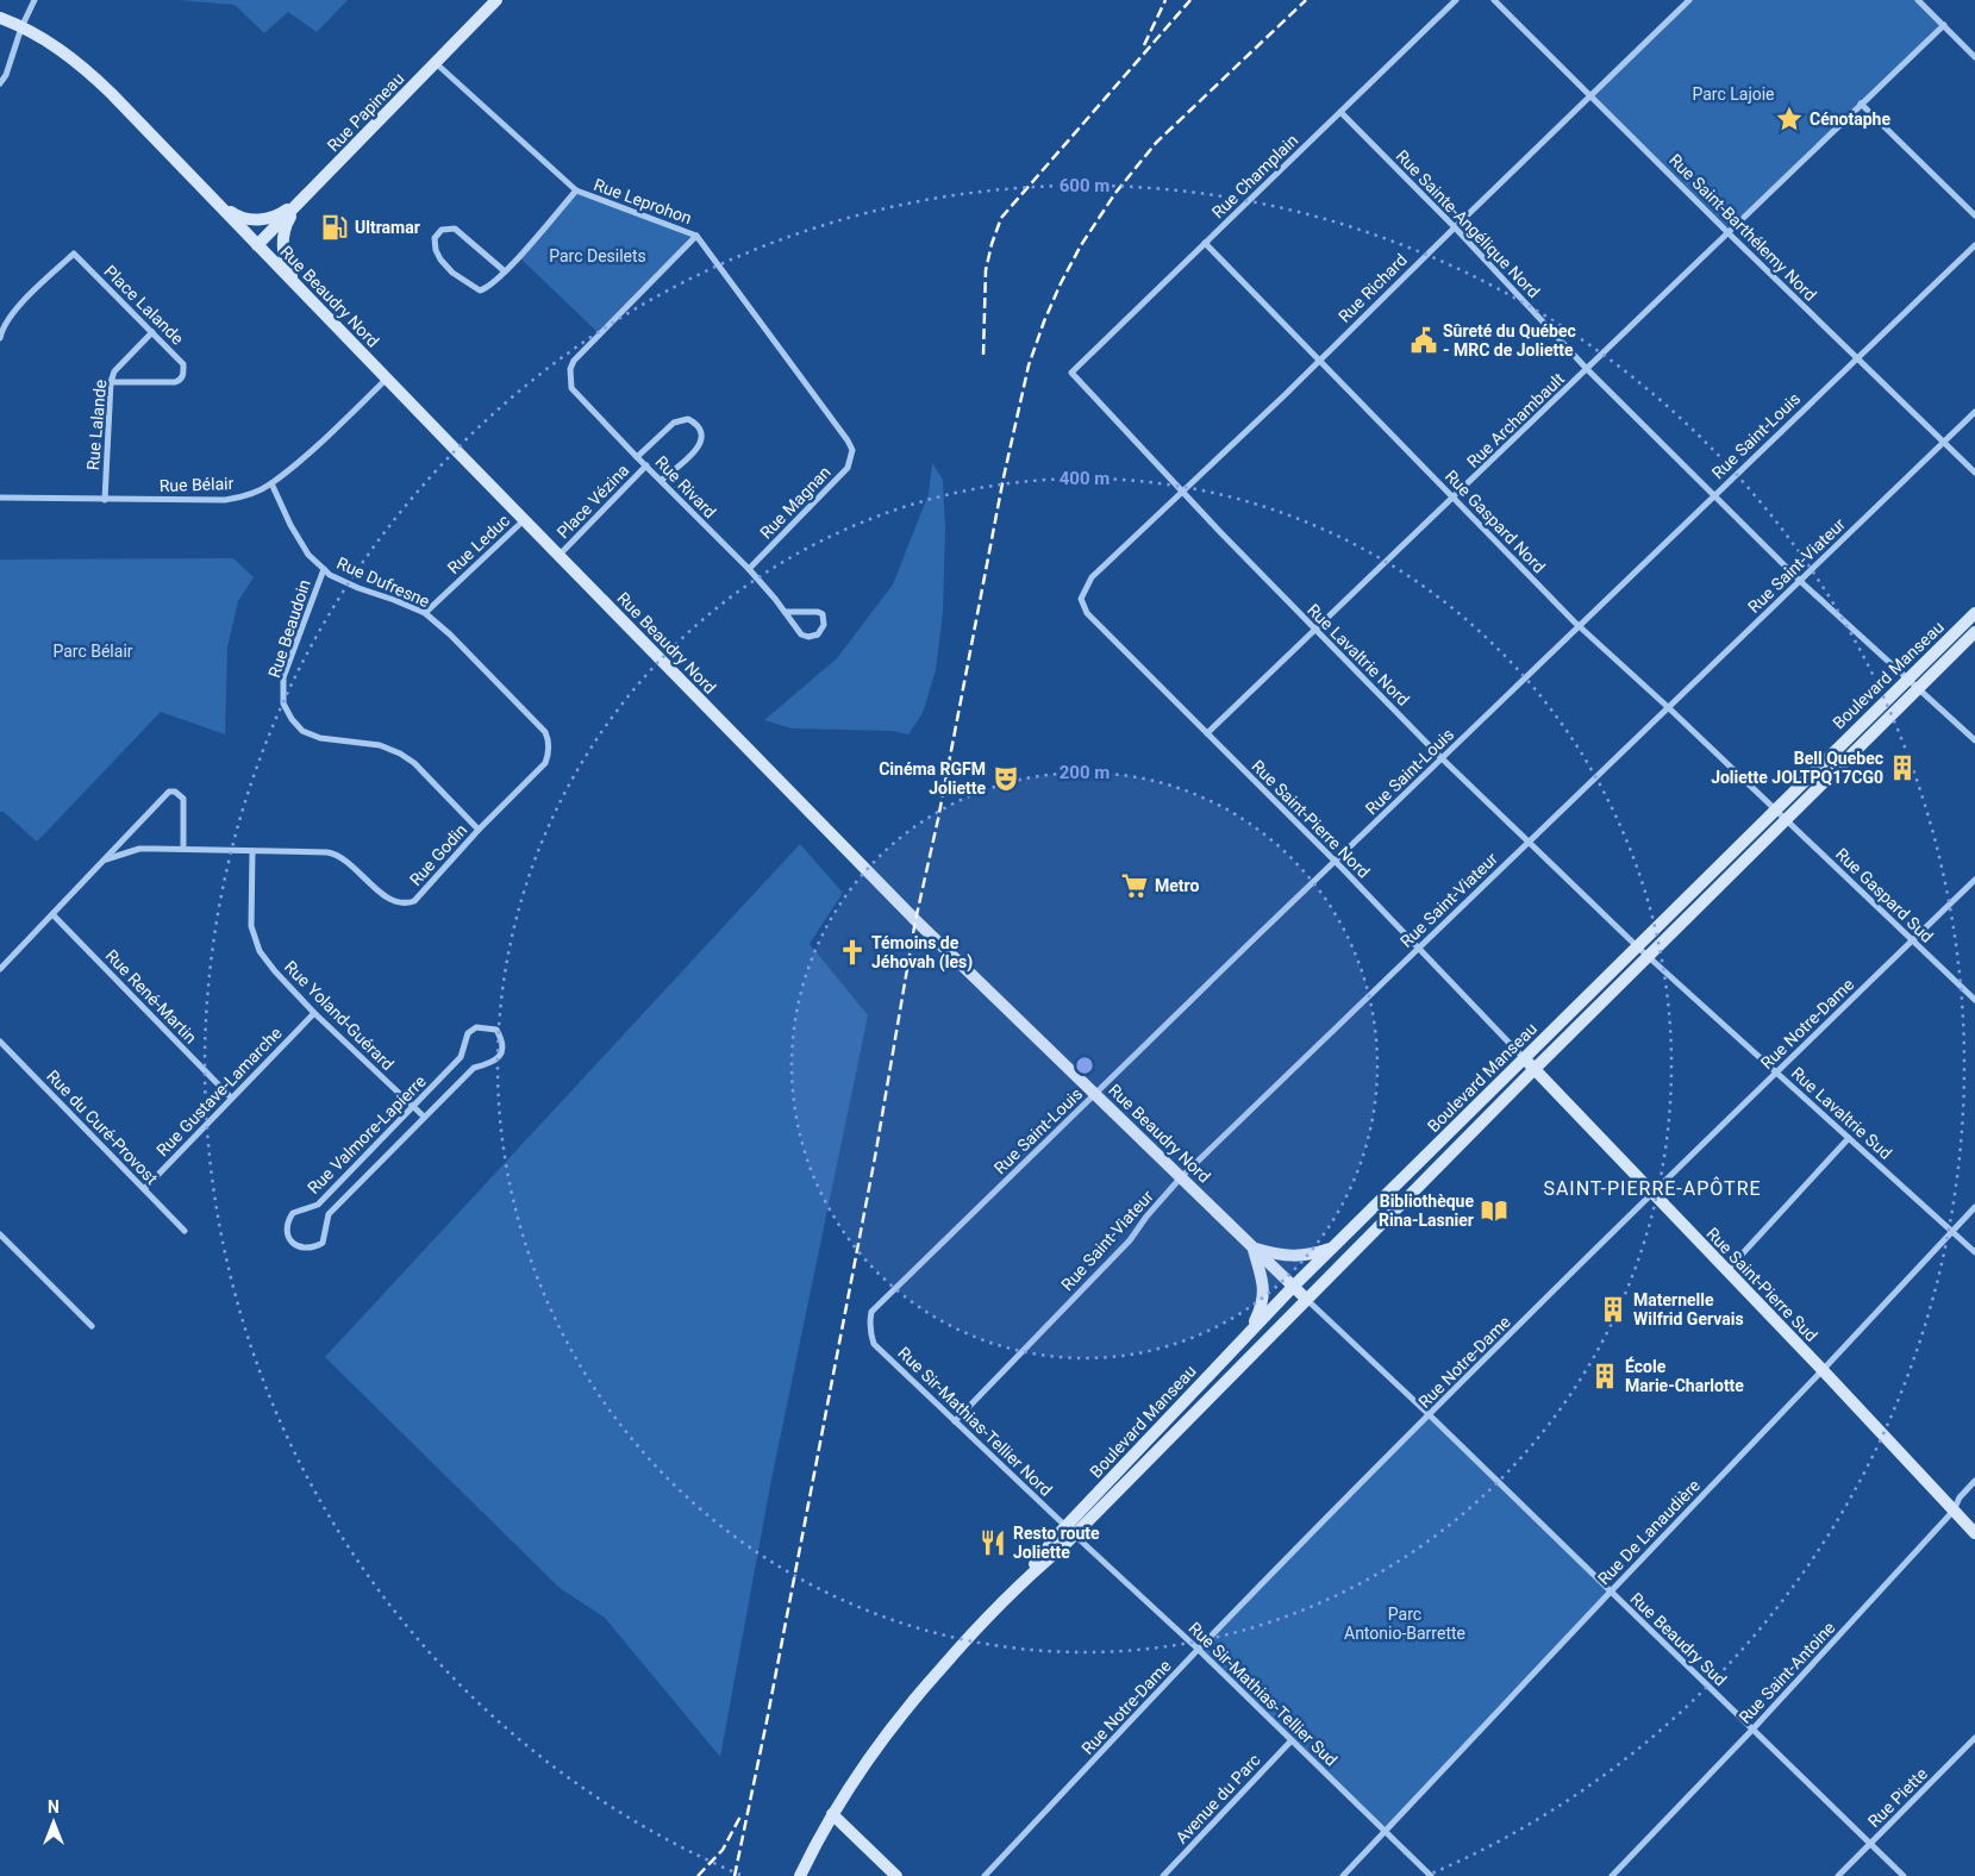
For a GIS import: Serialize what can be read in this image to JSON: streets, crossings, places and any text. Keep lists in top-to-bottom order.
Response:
{
  "streets": {
    "main road": [
      "Rue Papineau",
      "Rue Beaudry Nord",
      "Boulevard Manseau",
      "Rue Saint-Pierre Sud"
    ],
    "street": [
      "Rue Champlain",
      "Rue Leprohon",
      "Rue Sainte-Angélique Nord",
      "Rue Saint-Barthélemy Nord",
      "Rue Richard",
      "Place Lalande",
      "Rue Archambault",
      "Rue Lalande",
      "Rue Saint-Louis",
      "Rue Bélair",
      "Rue Rivard",
      "Place Vézina",
      "Rue Magnan",
      "Rue Gaspard Nord",
      "Rue Leduc",
      "Rue Saint-Viateur",
      "Rue Dufresne",
      "Rue Beaudoin",
      "Rue Lavaltrie Nord",
      "Rue Saint-Pierre Nord",
      "Rue Godin",
      "Rue Gaspard Sud",
      "Rue René-Martin",
      "Rue Yoland-Guérard",
      "Rue Notre-Dame",
      "Rue Gustave-Lamarche",
      "Rue Lavaltrie Sud",
      "Rue du Curé-Provost",
      "Rue Valmore-Lapierre",
      "Rue Sir-Mathias-Tellier Nord",
      "Rue De Lanaudière",
      "Rue Beaudry Sud",
      "Rue Saint-Antoine",
      "Rue Sir-Mathias-Tellier Sud",
      "Rue Piette",
      "Avenue du Parc"
    ]
  },
  "crossings": [
    ["Rue Papineau", "Rue Leprohon"],
    ["Rue Papineau", "Rue Beaudry Nord"],
    ["Rue Champlain", "Rue Sainte-Angélique Nord"],
    ["Rue Champlain", "Rue Gaspard Nord"],
    ["Rue Champlain", "Rue Lavaltrie Nord"],
    ["Rue Leprohon", "Rue Rivard"],
    ["Rue Leprohon", "Rue Magnan"],
    ["Rue Sainte-Angélique Nord", "Rue Richard"],
    ["Rue Sainte-Angélique Nord", "Rue Archambault"],
    ["Rue Sainte-Angélique Nord", "Rue Saint-Louis"],
    ["Rue Sainte-Angélique Nord", "Rue Saint-Viateur"],
    ["Rue Sainte-Angélique Nord", "Boulevard Manseau"],
    ["Rue Saint-Barthélemy Nord", "Rue Richard"],
    ["Rue Saint-Barthélemy Nord", "Rue Archambault"],
    ["Rue Saint-Barthélemy Nord", "Rue Saint-Louis"],
    ["Rue Saint-Barthélemy Nord", "Rue Saint-Viateur"],
    ["Rue Richard", "Rue Gaspard Nord"],
    ["Rue Richard", "Rue Lavaltrie Nord"],
    ["Rue Richard", "Rue Saint-Pierre Nord"],
    ["Rue Beaudry Nord", "Rue Saint-Louis"],
    ["Rue Beaudry Nord", "Rue Bélair"],
    ["Rue Beaudry Nord", "Place Vézina"],
    ["Rue Beaudry Nord", "Rue Leduc"],
    ["Rue Beaudry Nord", "Rue Saint-Viateur"],
    ["Rue Beaudry Nord", "Boulevard Manseau"],
    ["Rue Beaudry Nord", "Rue Beaudry Sud"],
    ["Place Lalande", "Rue Lalande"],
    ["Rue Archambault", "Rue Gaspard Nord"],
    ["Rue Archambault", "Rue Lavaltrie Nord"],
    ["Rue Archambault", "Rue Saint-Pierre Nord"],
    ["Rue Lalande", "Rue Bélair"],
    ["Rue Saint-Louis", "Rue Gaspard Nord"],
    ["Rue Saint-Louis", "Rue Lavaltrie Nord"],
    ["Rue Saint-Louis", "Rue Saint-Pierre Nord"],
    ["Rue Saint-Louis", "Rue Sir-Mathias-Tellier Nord"],
    ["Rue Bélair", "Rue Dufresne"],
    ["Rue Rivard", "Place Vézina"],
    ["Rue Rivard", "Rue Magnan"],
    ["Rue Gaspard Nord", "Rue Saint-Viateur"],
    ["Rue Gaspard Nord", "Boulevard Manseau"],
    ["Rue Gaspard Nord", "Rue Gaspard Sud"],
    ["Rue Leduc", "Rue Dufresne"],
    ["Rue Saint-Viateur", "Rue Lavaltrie Nord"],
    ["Rue Saint-Viateur", "Rue Saint-Pierre Nord"],
    ["Rue Saint-Viateur", "Rue Sir-Mathias-Tellier Nord"],
    ["Rue Dufresne", "Rue Beaudoin"],
    ["Rue Dufresne", "Rue Godin"],
    ["Rue Beaudoin", "Rue Godin"],
    ["Rue Lavaltrie Nord", "Boulevard Manseau"],
    ["Rue Lavaltrie Nord", "Rue Lavaltrie Sud"],
    ["Boulevard Manseau", "Rue Saint-Pierre Nord"],
    ["Boulevard Manseau", "Rue Gaspard Sud"],
    ["Boulevard Manseau", "Rue Lavaltrie Sud"],
    ["Boulevard Manseau", "Rue Saint-Pierre Sud"],
    ["Boulevard Manseau", "Rue Sir-Mathias-Tellier Nord"],
    ["Boulevard Manseau", "Rue Beaudry Sud"],
    ["Boulevard Manseau", "Rue Sir-Mathias-Tellier Sud"],
    ["Rue Saint-Pierre Nord", "Rue Saint-Pierre Sud"],
    ["Rue Godin", "Rue René-Martin"],
    ["Rue Godin", "Rue Yoland-Guérard"],
    ["Rue Gaspard Sud", "Rue Notre-Dame"],
    ["Rue René-Martin", "Rue Gustave-Lamarche"],
    ["Rue Yoland-Guérard", "Rue Gustave-Lamarche"],
    ["Rue Yoland-Guérard", "Rue Valmore-Lapierre"],
    ["Rue Notre-Dame", "Rue Lavaltrie Sud"],
    ["Rue Notre-Dame", "Rue Saint-Pierre Sud"],
    ["Rue Notre-Dame", "Rue Beaudry Sud"],
    ["Rue Notre-Dame", "Rue Sir-Mathias-Tellier Sud"],
    ["Rue Gustave-Lamarche", "Rue du Curé-Provost"],
    ["Rue Lavaltrie Sud", "Rue De Lanaudière"],
    ["Rue Saint-Pierre Sud", "Rue De Lanaudière"],
    ["Rue Saint-Pierre Sud", "Rue Saint-Antoine"],
    ["Rue Sir-Mathias-Tellier Nord", "Rue Sir-Mathias-Tellier Sud"],
    ["Rue De Lanaudière", "Rue Beaudry Sud"],
    ["Rue De Lanaudière", "Rue Sir-Mathias-Tellier Sud"],
    ["Rue Beaudry Sud", "Rue Saint-Antoine"],
    ["Rue Beaudry Sud", "Rue Piette"],
    ["Rue Sir-Mathias-Tellier Sud", "Avenue du Parc"]
  ],
  "districts": ["SAINT-PIERRE-APÔTRE"],
  "parks": [
    "Parc Lajoie",
    "Parc Desilets",
    "Parc Bélair",
    "Parc Antonio-Barrette"
  ],
  "places": {
    "place": ["Cénotaphe"],
    "fuel station": ["Ultramar"],
    "public building": ["Sûreté du Québec - MRC de Joliette"],
    "building": ["Bell Quebec Joliette JOLTPQ17CG0", "Maternelle Wilfrid Gervais", "École Marie-Charlotte"],
    "theatre": ["Cinéma RGFM Joliette"],
    "supermarket": ["Metro"],
    "church": ["Témoins de Jéhovah (les)"],
    "library": ["Bibliothèque Rina-Lasnier"],
    "restaurant": ["Resto route Joliette"]
  },
  "north": "top",
  "rings": ["600 m", "400 m", "200 m"]
}
